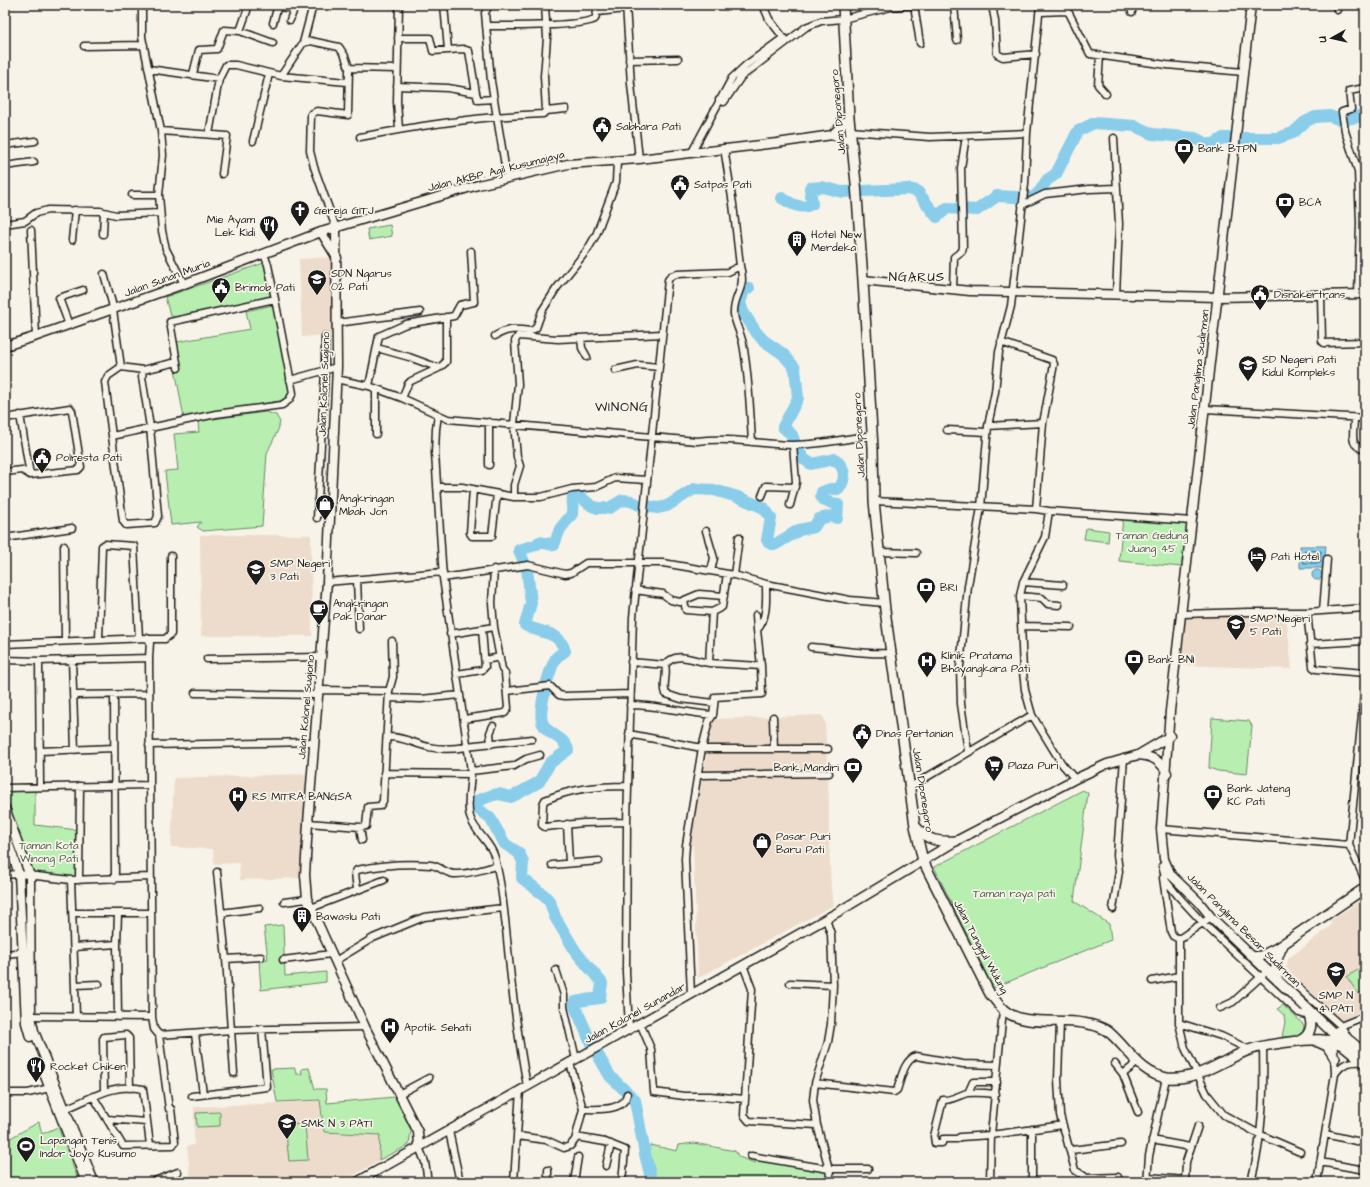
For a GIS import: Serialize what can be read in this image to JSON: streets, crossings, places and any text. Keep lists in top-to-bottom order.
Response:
{
  "streets": {
    "main road": [
      "Jalan Diponegoro",
      "Jalan AKBP. Agil Kusumajaya",
      "Jalan Sunan Muria",
      "Jalan Panglima Sudirman",
      "Jalan Kolonel Sugiono",
      "Jalan Panglima Besar Sudirman",
      "Jalan Tunggul Wulung",
      "Jalan Kolonel Sunandar"
    ]
  },
  "crossings": [
    ["Jalan Diponegoro", "Jalan AKBP. Agil Kusumajaya"],
    ["Jalan Diponegoro", "Jalan Tunggul Wulung"],
    ["Jalan Diponegoro", "Jalan Kolonel Sunandar"],
    ["Jalan AKBP. Agil Kusumajaya", "Jalan Sunan Muria"],
    ["Jalan AKBP. Agil Kusumajaya", "Jalan Kolonel Sugiono"],
    ["Jalan Sunan Muria", "Jalan Kolonel Sugiono"],
    ["Jalan Panglima Sudirman", "Jalan Panglima Besar Sudirman"],
    ["Jalan Panglima Sudirman", "Jalan Kolonel Sunandar"],
    ["Jalan Kolonel Sugiono", "Jalan Kolonel Sunandar"],
    ["Jalan Panglima Besar Sudirman", "Jalan Kolonel Sunandar"],
    ["Jalan Tunggul Wulung", "Jalan Kolonel Sunandar"]
  ],
  "districts": ["NGARUS", "WINONG"],
  "parks": ["Taman Gedung Juang 45", "Taman Kota Winong Pati", "Taman raya pati"],
  "places": {
    "public building": [
      "Sabhara Pati",
      "Satpas Pati",
      "Brimob Pati",
      "Disnakertrans",
      "Polresta Pati",
      "Dinas Pertanian"
    ],
    "bank": [
      "Bank BTPN",
      "BCA",
      "BRI",
      "Bank BNI",
      "Bank Mandiri",
      "Bank Jateng KC Pati"
    ],
    "church": ["Gereja GITJ"],
    "restaurant": ["Mie Ayam Lek Kidi", "Rocket Chiken"],
    "building": ["Hotel New Merdeka", "Bawaslu Pati"],
    "school or university": [
      "SDN Ngarus 02 Pati",
      "SD Negeri Pati Kidul Kompleks",
      "SMP Negeri 3 Pati",
      "SMP Negeri 5 Pati",
      "SMP N 4 PATI",
      "SMK N 3 PATI"
    ],
    "shop": ["Angkringan Mbah Jon", "Pasar Puri Baru Pati"],
    "hotel": ["Pati Hotel"],
    "cafe": ["Angkringan Pak Danar"],
    "hospital": ["Klinik Pratama Bhayangkara Pati", "RS MITRA BANGSA", "Apotik Sehati"],
    "supermarket": ["Plaza Puri"],
    "sports": ["Lapangan Tenis Indor Joyo Kusumo"]
  },
  "north": "left"
}
